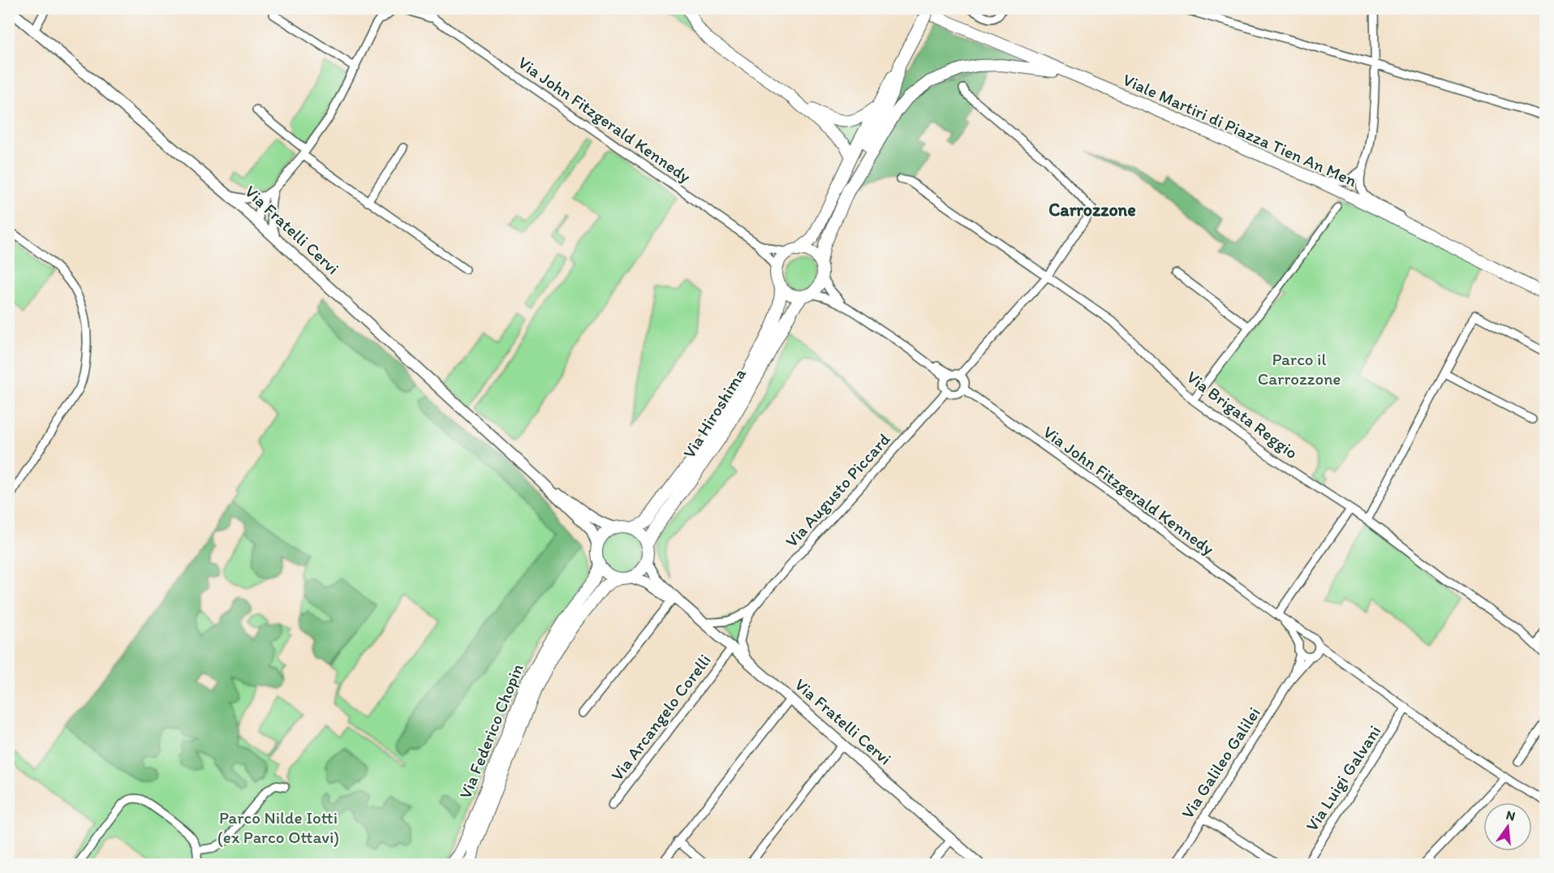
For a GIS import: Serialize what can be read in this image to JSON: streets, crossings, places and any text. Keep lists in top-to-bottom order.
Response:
{
  "streets": {
    "main road": [
      "Viale Martiri di Piazza Tien An Men",
      "Via Fratelli Cervi",
      "Via Hiroshima",
      "Via Federico Chopin"
    ],
    "street": [
      "Via John Fitzgerald Kennedy",
      "Via Brigata Reggio",
      "Via Augusto Piccard",
      "Via Arcangelo Corelli",
      "Via Galileo Galilei",
      "Via Luigi Galvani"
    ]
  },
  "crossings": [
    ["Via John Fitzgerald Kennedy", "Via Hiroshima"],
    ["Via John Fitzgerald Kennedy", "Via Augusto Piccard"],
    ["Via John Fitzgerald Kennedy", "Via Galileo Galilei"],
    ["Via John Fitzgerald Kennedy", "Via Luigi Galvani"],
    ["Via Fratelli Cervi", "Via Hiroshima"],
    ["Via Fratelli Cervi", "Via Augusto Piccard"],
    ["Via Fratelli Cervi", "Via Arcangelo Corelli"],
    ["Via Fratelli Cervi", "Via Federico Chopin"],
    ["Via Hiroshima", "Via Federico Chopin"]
  ],
  "districts": ["Carrozzone"],
  "parks": ["Parco il Carrozzone", "Parco Nilde Iotti (ex Parco Ottavi)"],
  "north": "top"
}
